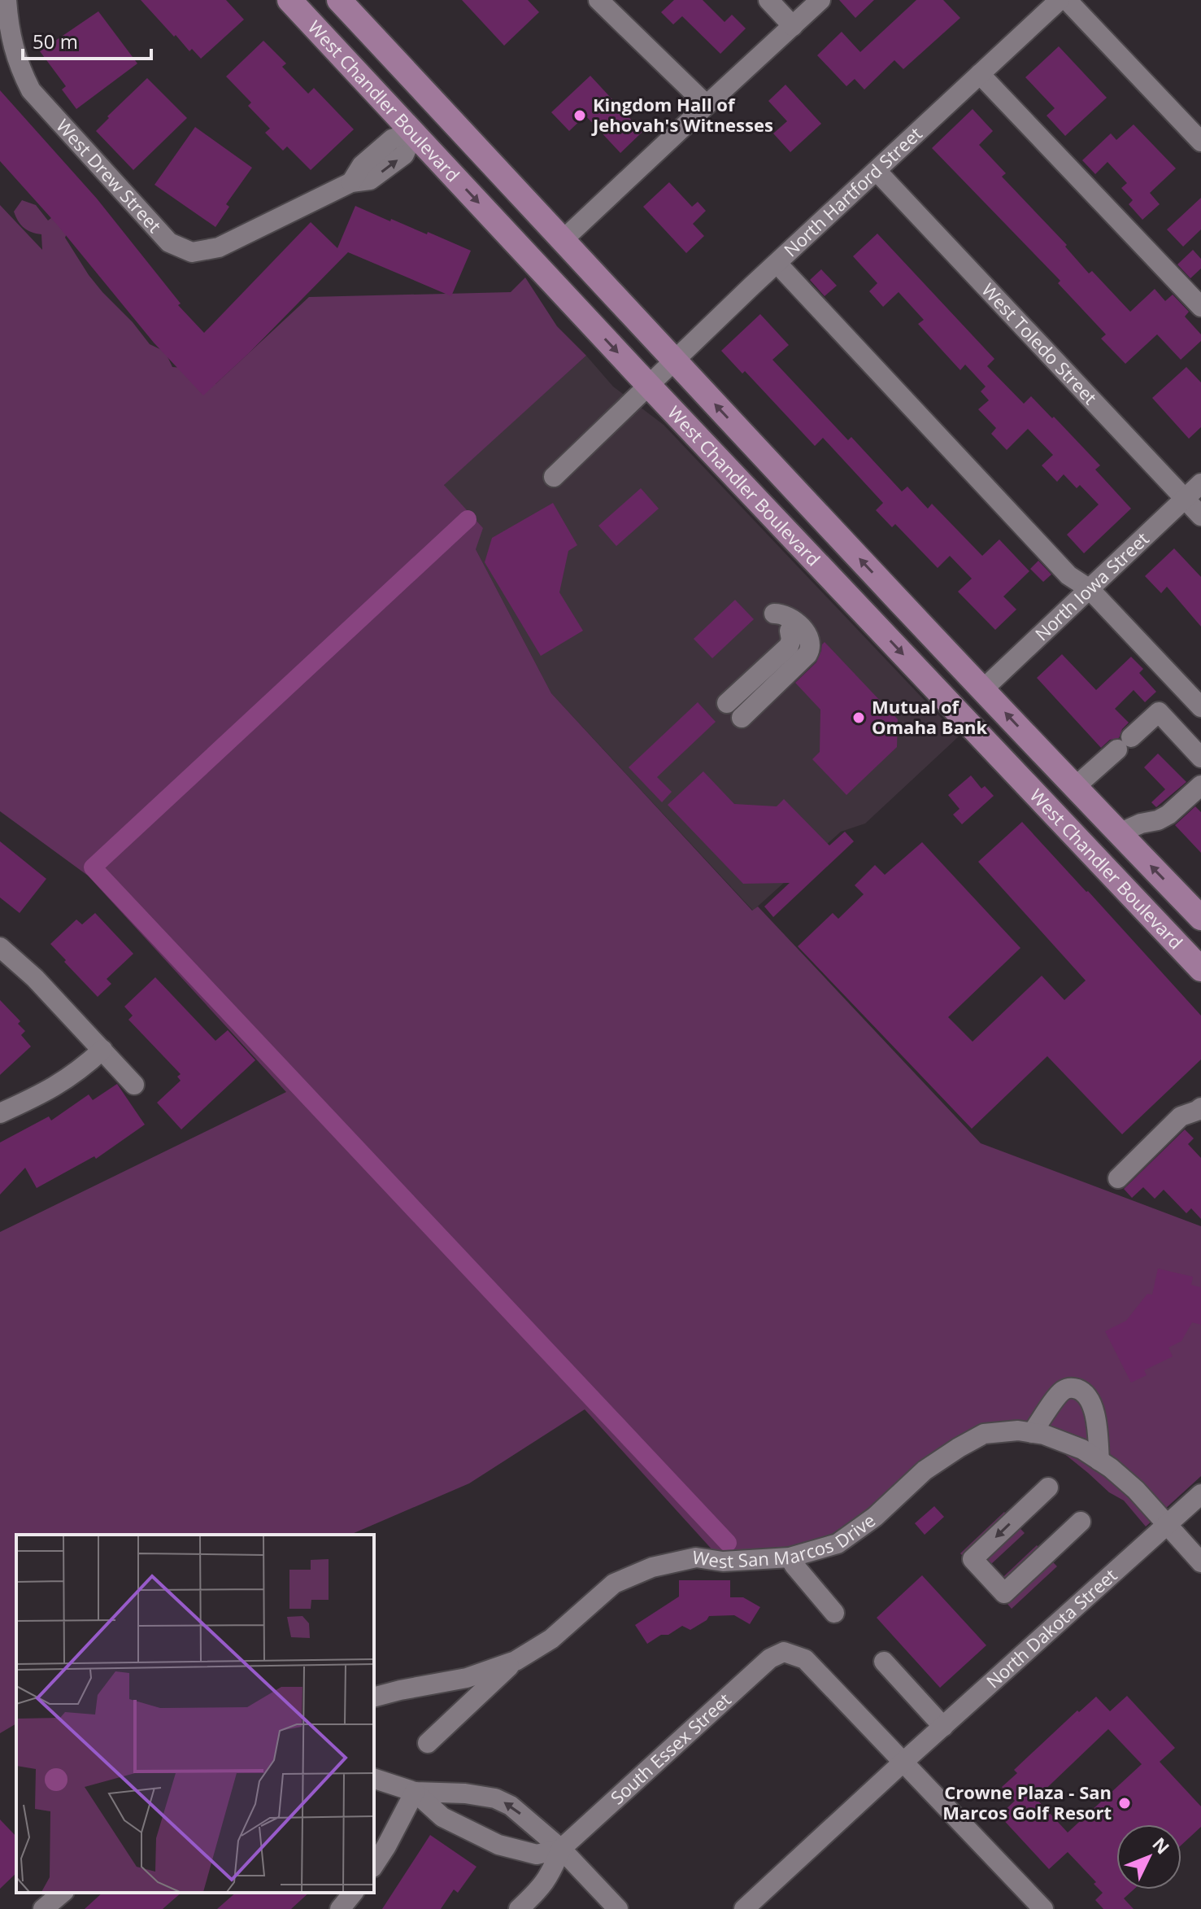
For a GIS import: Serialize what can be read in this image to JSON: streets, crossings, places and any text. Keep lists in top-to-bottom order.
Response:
{
  "streets": {
    "main road": ["West Chandler Boulevard"],
    "street": [
      "West Drew Street",
      "North Hartford Street",
      "West Toledo Street",
      "North Iowa Street",
      "West San Marcos Drive",
      "North Dakota Street",
      "South Essex Street"
    ]
  },
  "crossings": [
    ["West Chandler Boulevard", "West Drew Street"],
    ["West Chandler Boulevard", "North Hartford Street"],
    ["West Chandler Boulevard", "North Iowa Street"],
    ["North Hartford Street", "West Toledo Street"],
    ["West Toledo Street", "North Iowa Street"],
    ["West San Marcos Drive", "North Dakota Street"],
    ["North Dakota Street", "South Essex Street"]
  ],
  "places": ["Kingdom Hall of Jehovah's Witnesses", "Mutual of Omaha Bank", "Crowne Plaza - San Marcos Golf Resort"],
  "scale_bar": "50 m",
  "north": "top right"
}
